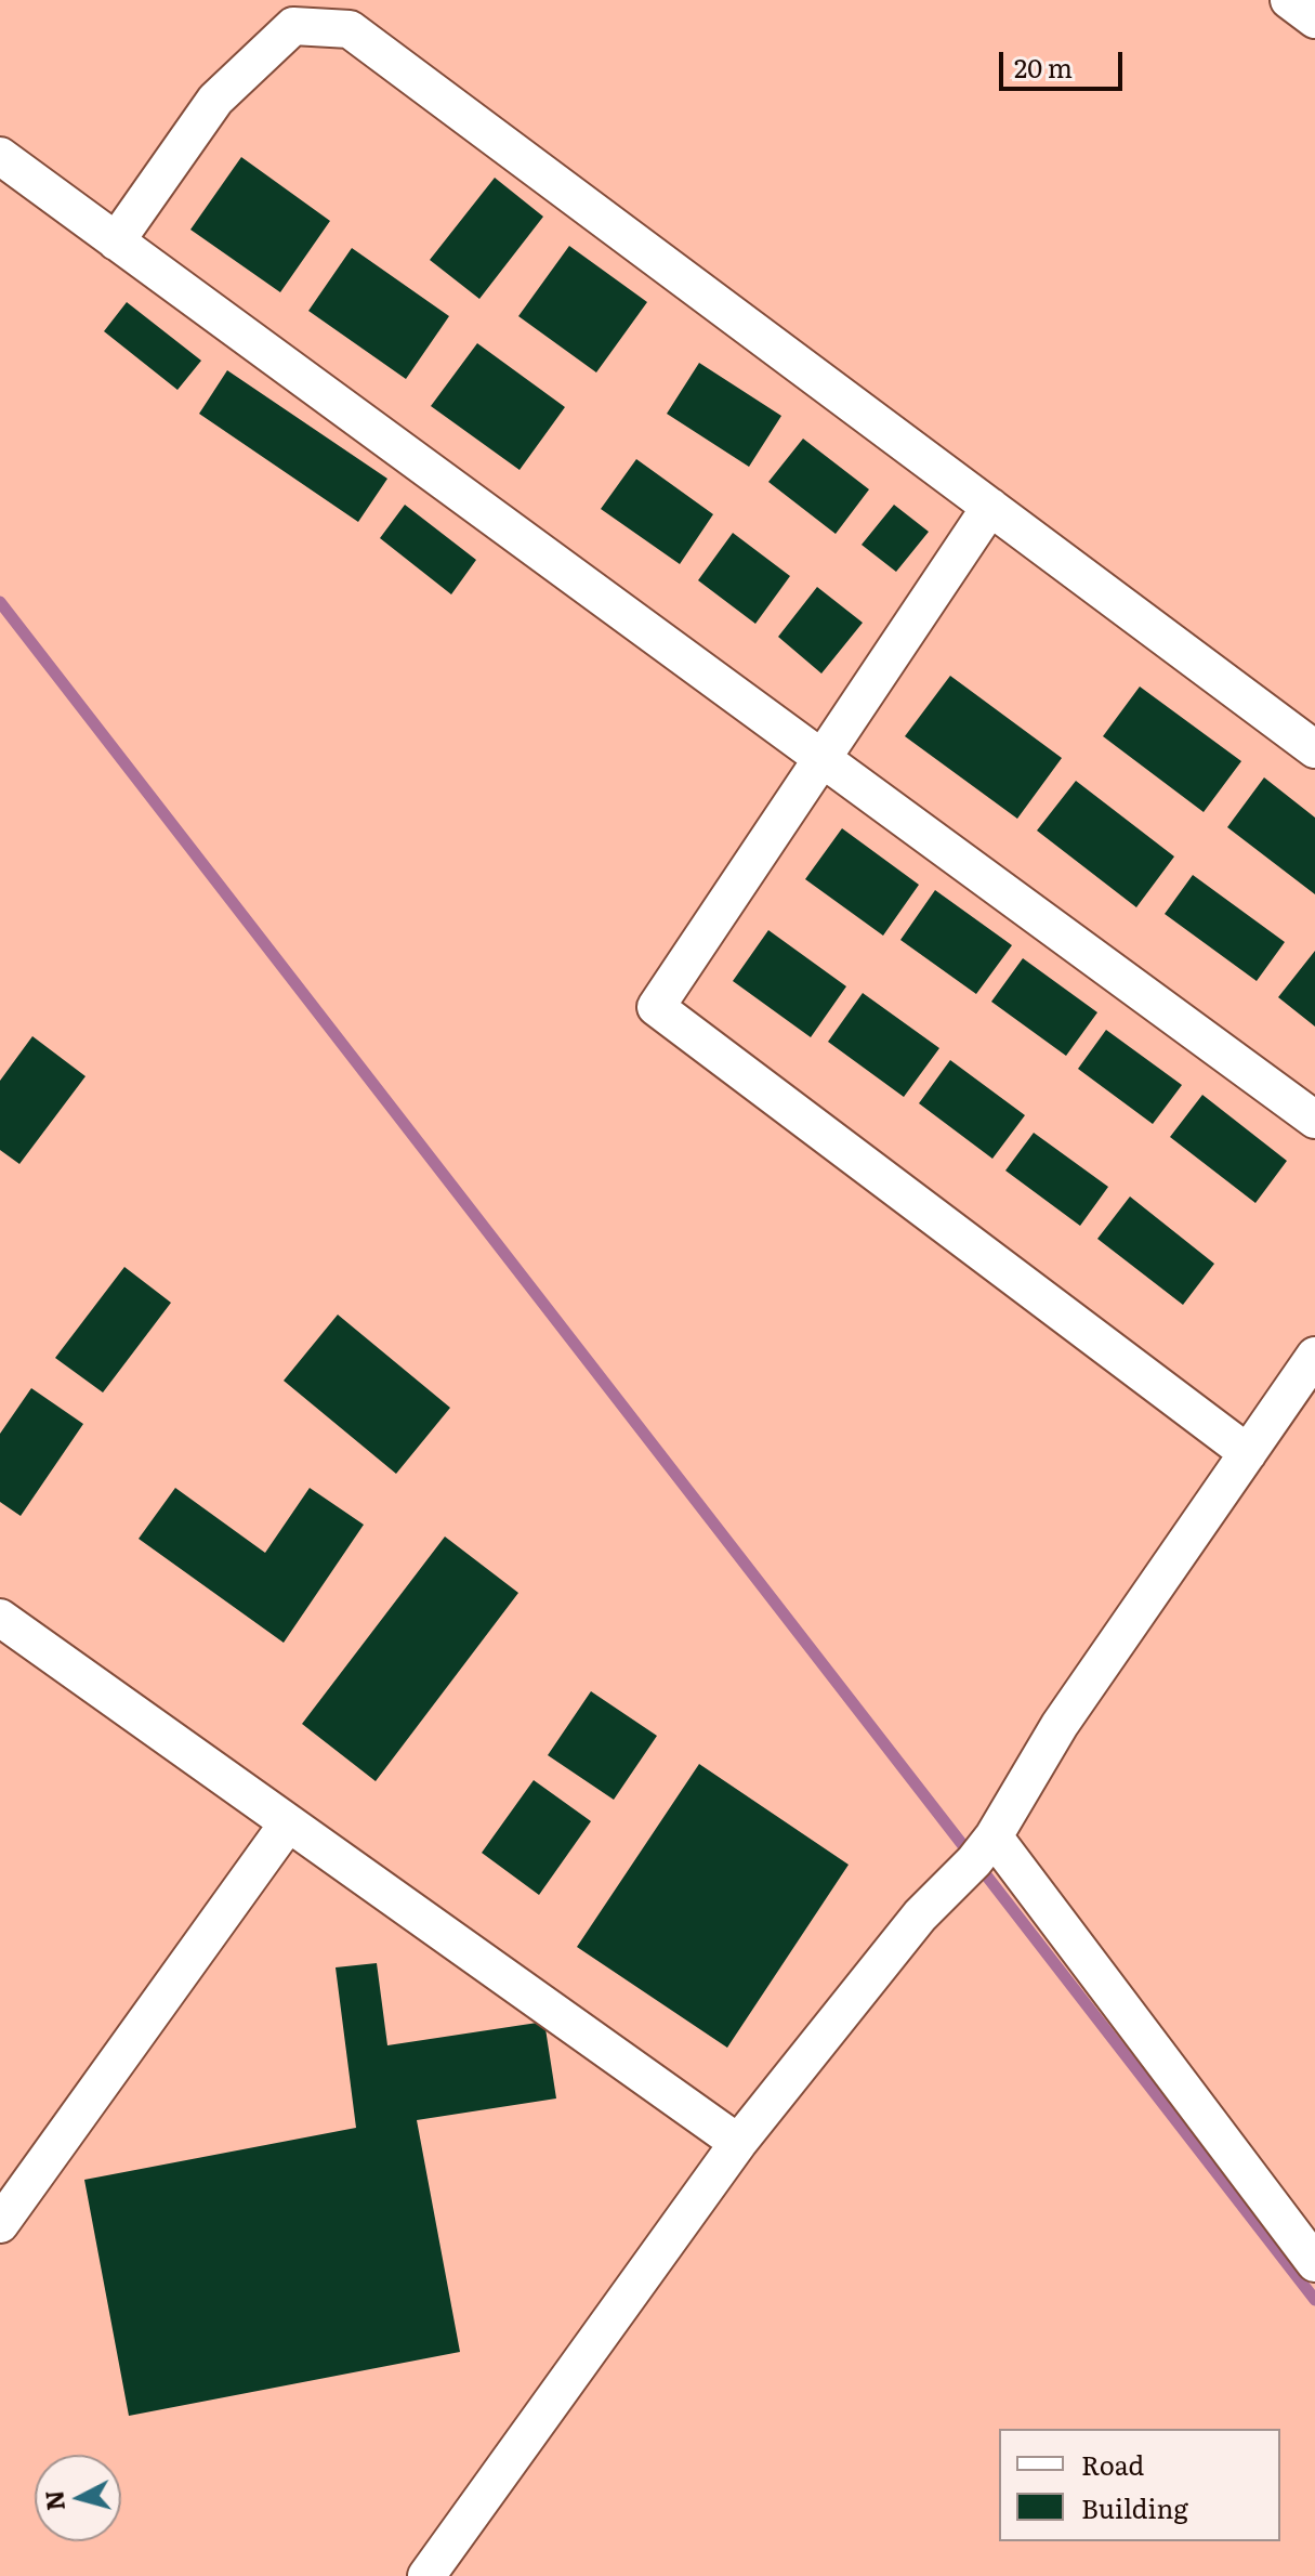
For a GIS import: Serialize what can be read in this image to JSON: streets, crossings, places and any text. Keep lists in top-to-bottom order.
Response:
{
  "legend": ["Road", "Building"],
  "scale_bar": "20 m",
  "north": "left"
}
